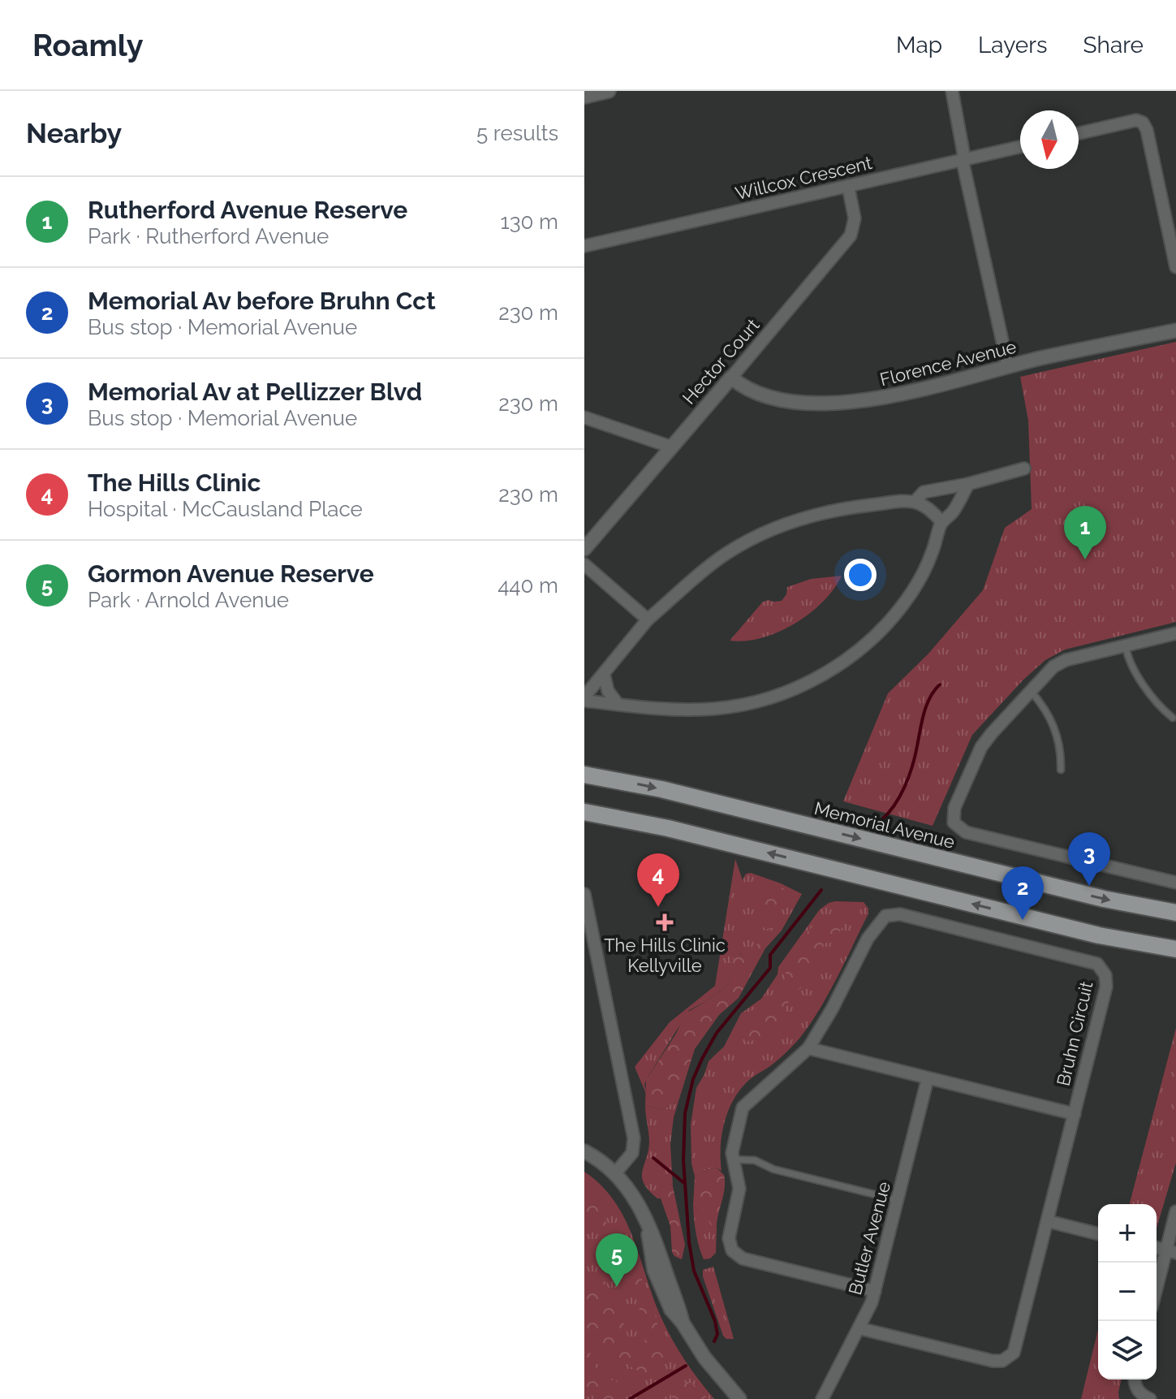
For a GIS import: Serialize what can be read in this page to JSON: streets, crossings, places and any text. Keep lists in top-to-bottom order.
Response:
{
  "streets": {
    "main road": ["Memorial Avenue"],
    "street": [
      "Willcox Crescent",
      "Hector Court",
      "Florence Avenue",
      "Bruhn Circuit",
      "Butler Avenue"
    ]
  },
  "crossings": [
    ["Willcox Crescent", "Hector Court"],
    ["Hector Court", "Florence Avenue"],
    ["Bruhn Circuit", "Butler Avenue"]
  ],
  "places": {
    "health": ["The Hills Clinic Kellyville"]
  },
  "north": "bottom",
  "page": {
    "header": "Roamly",
    "nav": ["Map", "Layers", "Share"],
    "heading": ["Nearby", "5 results"],
    "list": [
      {
        "mark": "1",
        "name": "Rutherford Avenue Reserve",
        "note": "Park · Rutherford Avenue",
        "value": "130 m"
      },
      {
        "mark": "2",
        "name": "Memorial Av before Bruhn Cct",
        "note": "Bus stop · Memorial Avenue",
        "value": "230 m"
      },
      {
        "mark": "3",
        "name": "Memorial Av at Pellizzer Blvd",
        "note": "Bus stop · Memorial Avenue",
        "value": "230 m"
      },
      {
        "mark": "4",
        "name": "The Hills Clinic",
        "note": "Hospital · McCausland Place",
        "value": "230 m"
      },
      {
        "mark": "5",
        "name": "Gormon Avenue Reserve",
        "note": "Park · Arnold Avenue",
        "value": "440 m"
      }
    ],
    "pins": [
      "1",
      "3",
      "4",
      "2",
      "5"
    ],
    "map_buttons": ["+", "−"]
  }
}
